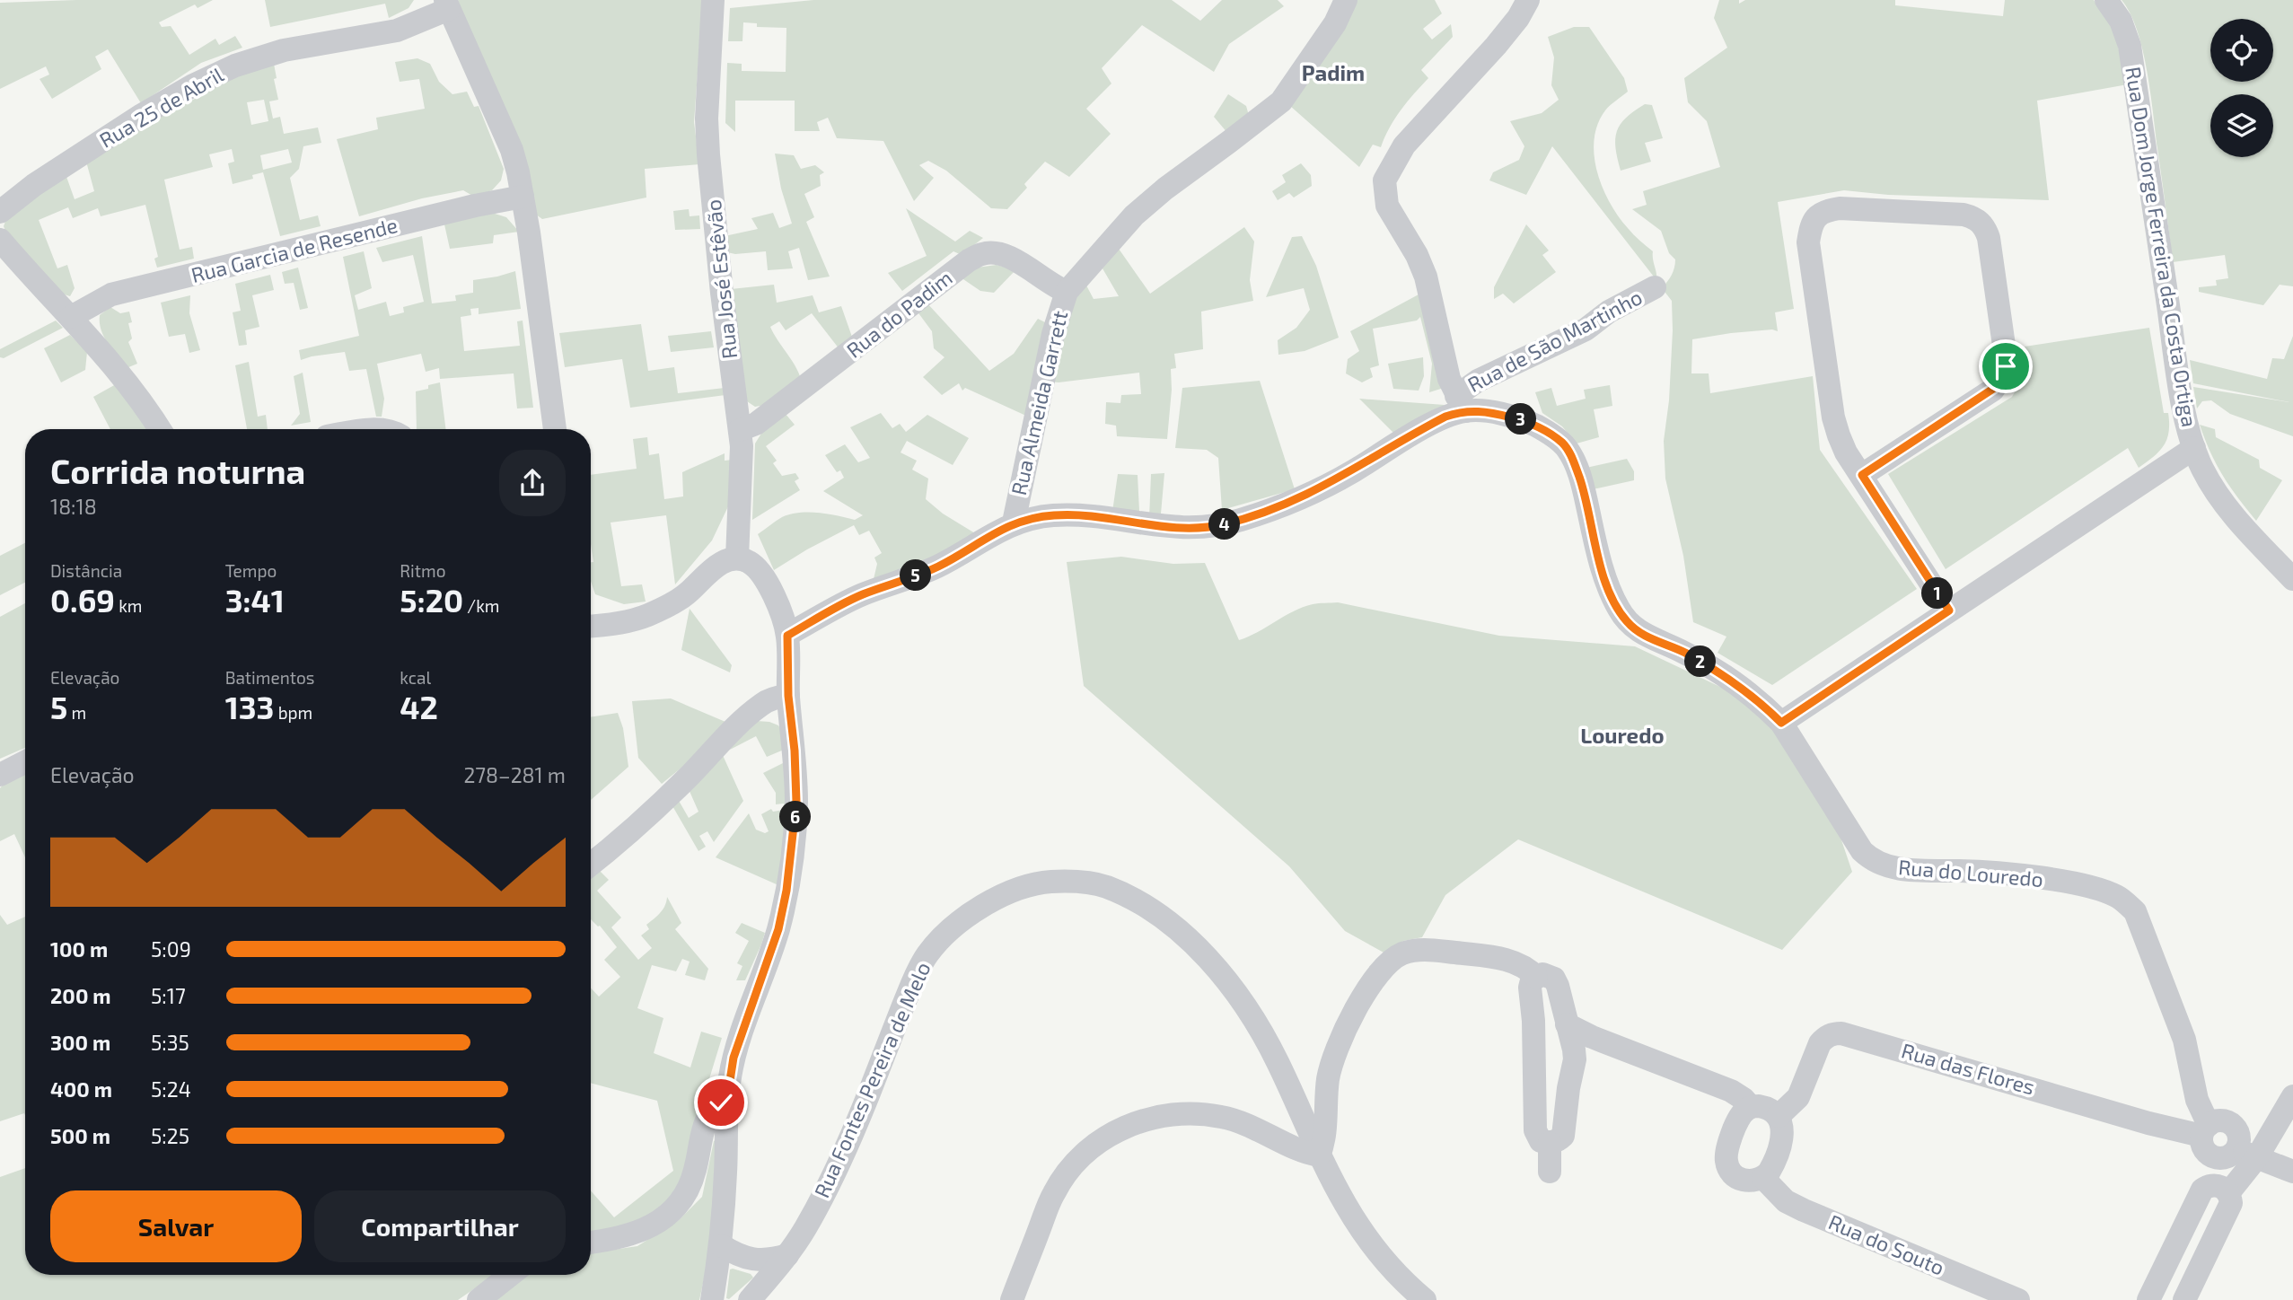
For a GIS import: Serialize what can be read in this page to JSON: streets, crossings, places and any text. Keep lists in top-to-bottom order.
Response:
{
  "streets": {
    "street": [
      "Rua 25 de Abril",
      "Rua Dom Jorge Ferreira da Costa Ortiga",
      "Rua Garcia de Resende",
      "Rua José Estêvão",
      "Rua do Padim",
      "Rua de São Martinho",
      "Rua Almeida Garrett",
      "Rua do Louredo",
      "Rua das Flores",
      "Rua Fontes Pereira de Melo",
      "Rua do Souto"
    ]
  },
  "crossings": [
    ["Rua José Estêvão", "Rua do Padim"],
    ["Rua do Padim", "Rua Almeida Garrett"],
    ["Rua de São Martinho", "Rua do Louredo"],
    ["Rua Almeida Garrett", "Rua do Louredo"],
    ["Rua do Louredo", "Rua das Flores"],
    ["Rua das Flores", "Rua do Souto"]
  ],
  "districts": ["Padim", "Louredo"],
  "page": {
    "pins": [
      "3",
      "4",
      "5",
      "1",
      "2",
      "6"
    ],
    "heading": ["Corrida noturna", "18:18"],
    "stats": [
      ["Distância", "0.69 km"],
      ["Tempo", "3:41"],
      ["Ritmo", "5:20 /km"],
      ["Elevação", "5 m"],
      ["Batimentos", "133 bpm"],
      ["kcal", "42"]
    ],
    "chart": ["Elevação", "278–281 m"],
    "list": [
      {
        "name": "100 m",
        "note": "5:09"
      },
      {
        "name": "200 m",
        "note": "5:17"
      },
      {
        "name": "300 m",
        "note": "5:35"
      },
      {
        "name": "400 m",
        "note": "5:24"
      },
      {
        "name": "500 m",
        "note": "5:25"
      }
    ],
    "buttons": ["Salvar", "Compartilhar"]
  }
}
